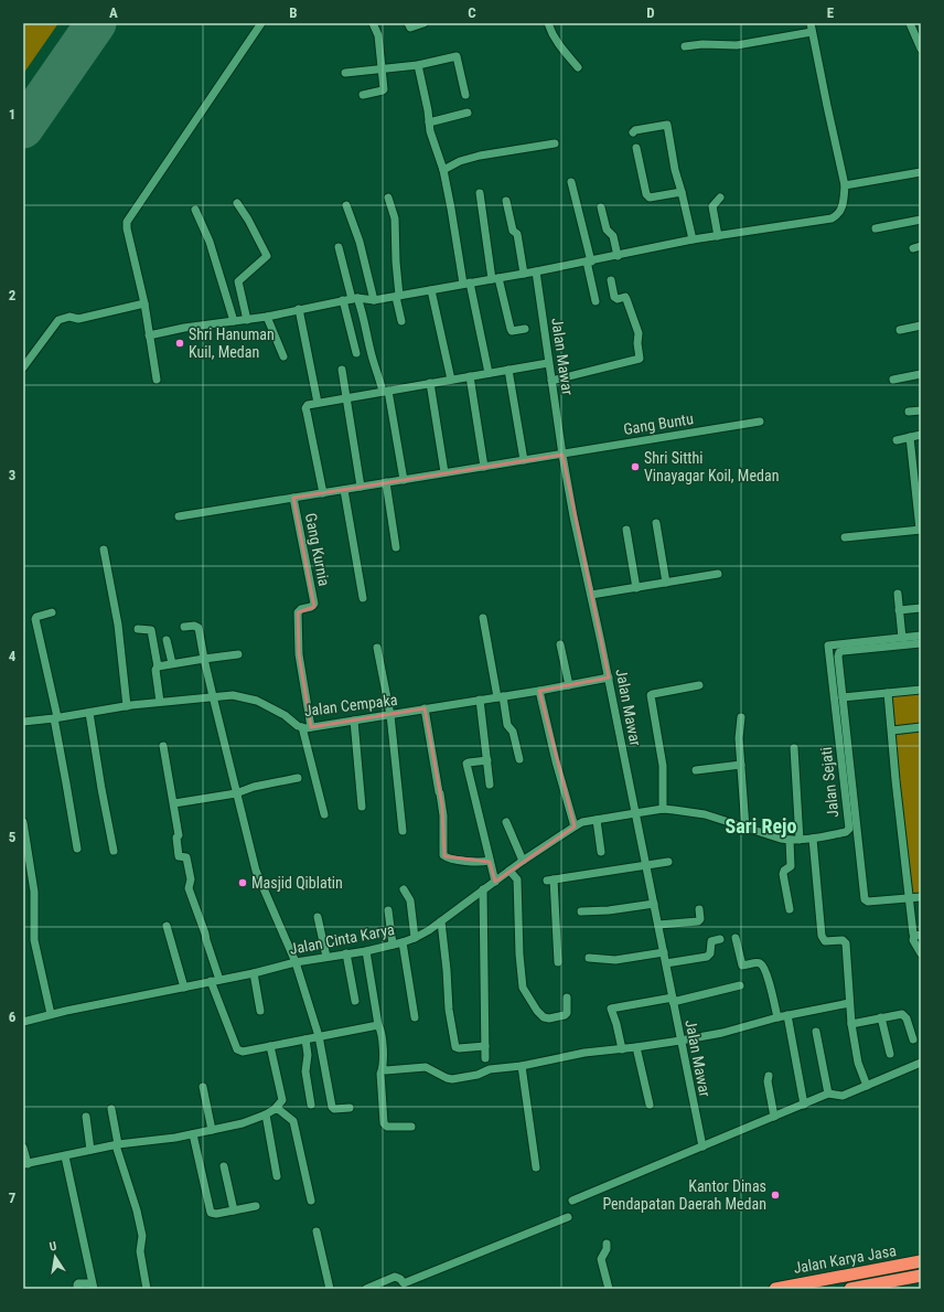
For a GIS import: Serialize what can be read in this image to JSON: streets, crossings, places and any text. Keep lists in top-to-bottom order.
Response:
{
  "streets": {
    "highway": ["Jalan Karya Jasa"],
    "street": [
      "Jalan Mawar",
      "Gang Buntu",
      "Gang Kurnia",
      "Jalan Cempaka",
      "Jalan Sejati",
      "Jalan Cinta Karya"
    ]
  },
  "crossings": [
    ["Jalan Mawar", "Gang Buntu"],
    ["Jalan Mawar", "Jalan Cempaka"],
    ["Jalan Mawar", "Jalan Sejati"],
    ["Jalan Mawar", "Jalan Cinta Karya"],
    ["Gang Buntu", "Gang Kurnia"],
    ["Gang Kurnia", "Jalan Cempaka"],
    ["Jalan Sejati", "Jalan Cinta Karya"]
  ],
  "districts": ["Sari Rejo"],
  "places": [
    "Shri Hanuman Kuil, Medan",
    "Shri Sitthi Vinayagar Koil, Medan",
    "Masjid Qiblatin",
    "Kantor Dinas Pendapatan Daerah Medan"
  ],
  "north": "top",
  "grid": {
    "columns": [
      "A",
      "B",
      "C",
      "D",
      "E"
    ],
    "rows": [
      "1",
      "2",
      "3",
      "4",
      "5",
      "6",
      "7"
    ]
  }
}
